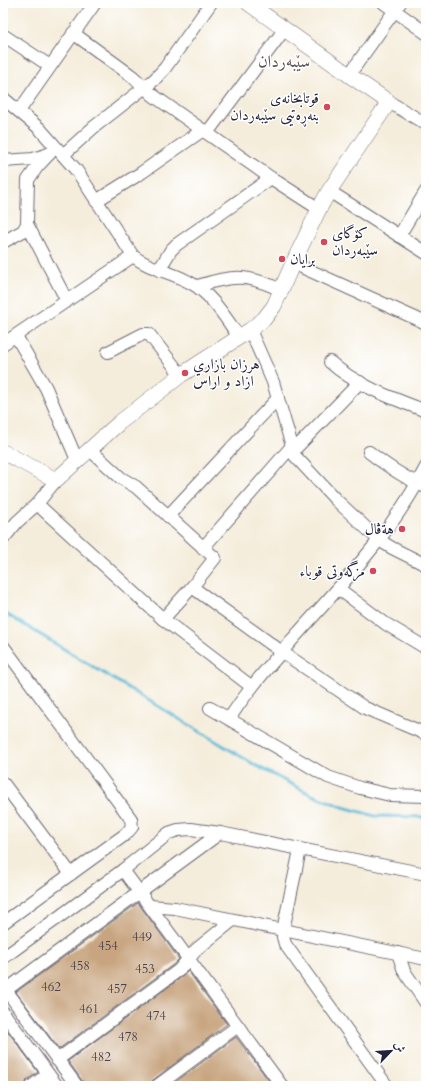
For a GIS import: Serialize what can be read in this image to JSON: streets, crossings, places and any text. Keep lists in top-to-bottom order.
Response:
{
  "districts": ["سێبەردان"],
  "places": [
    "قوتابخانەی بنەڕەتیی سێبەردان",
    "کۆگای سێبەردان",
    "برايان",
    "هرزان بازاري ازاد و اراس",
    "هةڤال",
    "مزگەوتی قوباء"
  ],
  "house_numbers": [
    "449",
    "454",
    "458",
    "453",
    "462",
    "457",
    "461",
    "474",
    "478",
    "482"
  ],
  "north": "top right"
}
